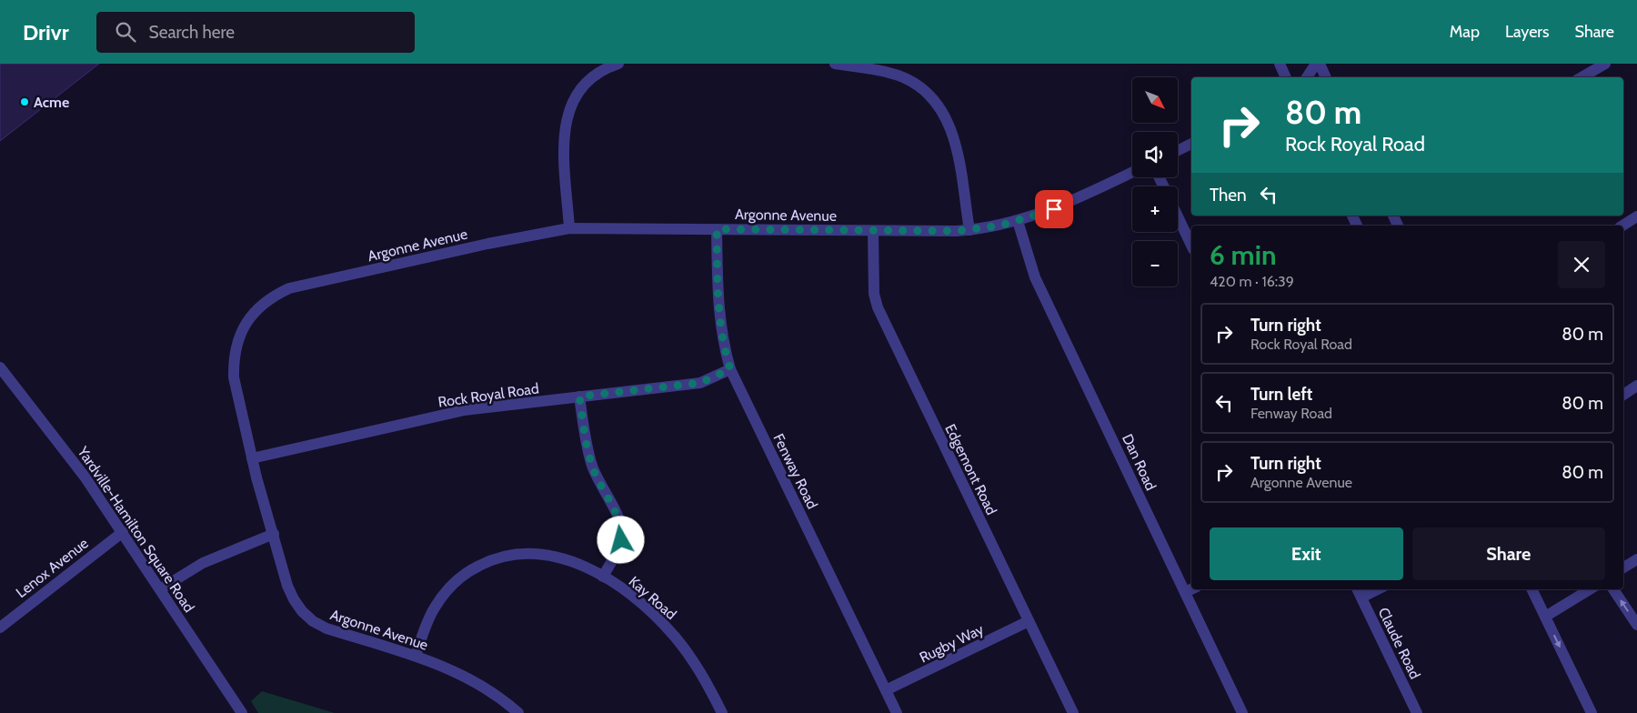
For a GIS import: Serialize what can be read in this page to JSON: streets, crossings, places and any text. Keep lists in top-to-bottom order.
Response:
{
  "streets": {
    "street": [
      "Argonne Avenue",
      "Rock Royal Road",
      "Dan Road",
      "Edgemont Road",
      "Fenway Road",
      "Yardville-Hamilton Square Road",
      "Lenox Avenue",
      "Kay Road",
      "Rugby Way",
      "Claude Road"
    ]
  },
  "crossings": [
    ["Argonne Avenue", "Rock Royal Road"],
    ["Argonne Avenue", "Dan Road"],
    ["Argonne Avenue", "Edgemont Road"],
    ["Argonne Avenue", "Fenway Road"],
    ["Argonne Avenue", "Kay Road"],
    ["Rock Royal Road", "Fenway Road"],
    ["Edgemont Road", "Rugby Way"],
    ["Fenway Road", "Rugby Way"],
    ["Yardville-Hamilton Square Road", "Lenox Avenue"]
  ],
  "places": ["Acme"],
  "north": "bottom right",
  "page": {
    "header": "Drivr",
    "search": "Search here",
    "nav": ["Map", "Layers", "Share"],
    "map_buttons": ["+", "−"],
    "turn": ["80 m", "Rock Royal Road"],
    "then": "Then",
    "heading": ["6 min", "420 m · 16:39"],
    "list": [
      {
        "name": "Turn right",
        "note": "Rock Royal Road",
        "value": "80 m"
      },
      {
        "name": "Turn left",
        "note": "Fenway Road",
        "value": "80 m"
      },
      {
        "name": "Turn right",
        "note": "Argonne Avenue",
        "value": "80 m"
      }
    ],
    "buttons": ["Exit", "Share"]
  }
}
